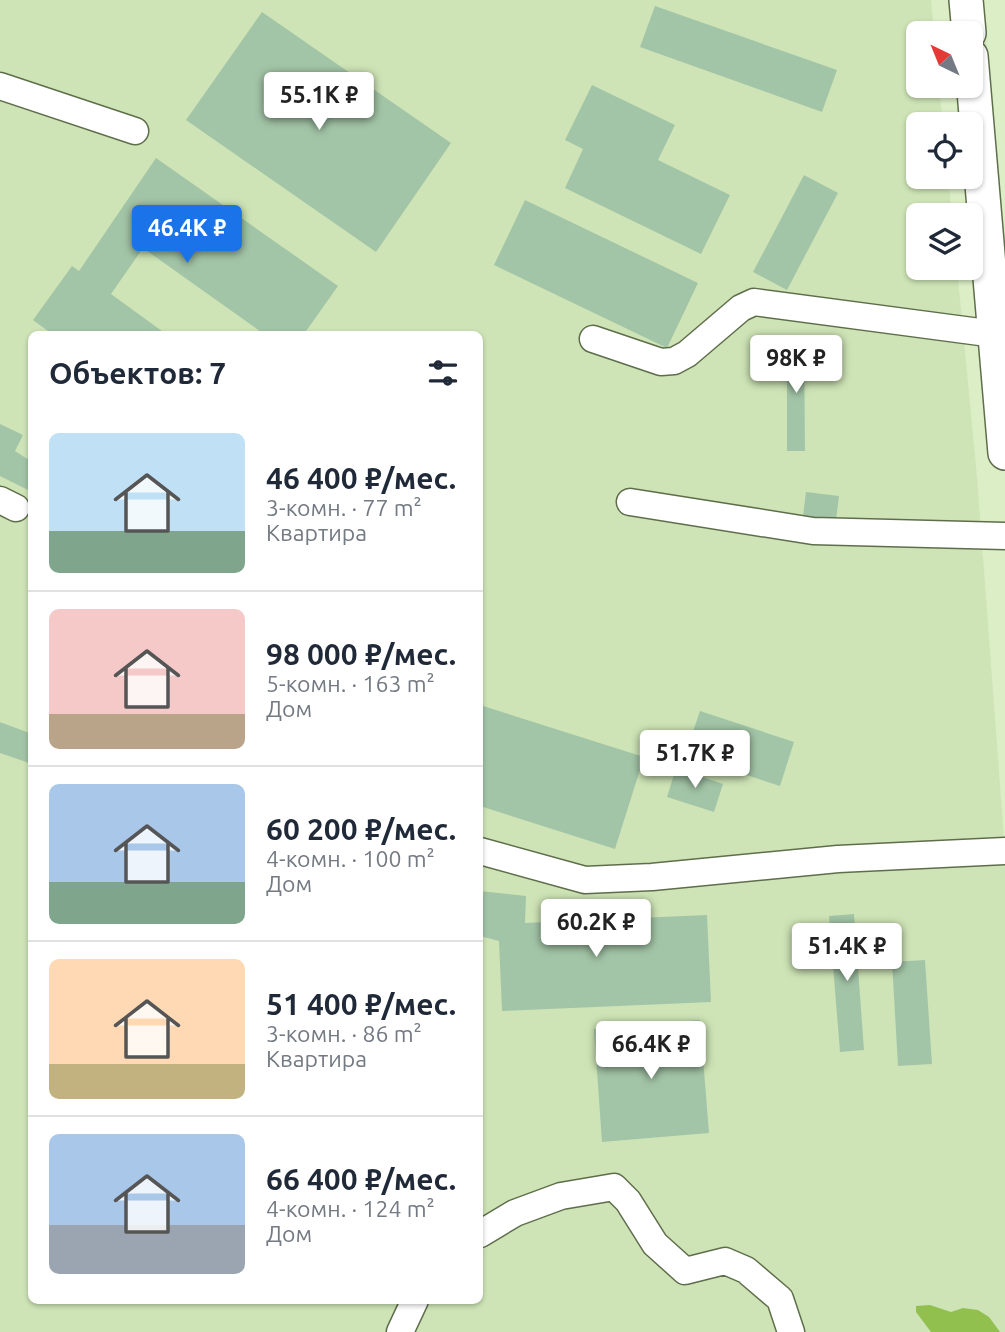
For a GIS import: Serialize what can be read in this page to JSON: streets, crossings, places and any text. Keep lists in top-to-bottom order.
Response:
{
  "north": "top left",
  "page": {
    "price": [
      "55.1K ₽",
      "46.4K ₽",
      "98K ₽",
      "51.7K ₽",
      "60.2K ₽",
      "51.4K ₽",
      "66.4K ₽"
    ],
    "heading": "Объектов: 7",
    "list": [
      {
        "name": "46 400 ₽/мес.",
        "note": "3-комн. · 77 m² · Квартира"
      },
      {
        "name": "98 000 ₽/мес.",
        "note": "5-комн. · 163 m² · Дом"
      },
      {
        "name": "60 200 ₽/мес.",
        "note": "4-комн. · 100 m² · Дом"
      },
      {
        "name": "51 400 ₽/мес.",
        "note": "3-комн. · 86 m² · Квартира"
      },
      {
        "name": "66 400 ₽/мес.",
        "note": "4-комн. · 124 m² · Дом"
      }
    ]
  }
}
